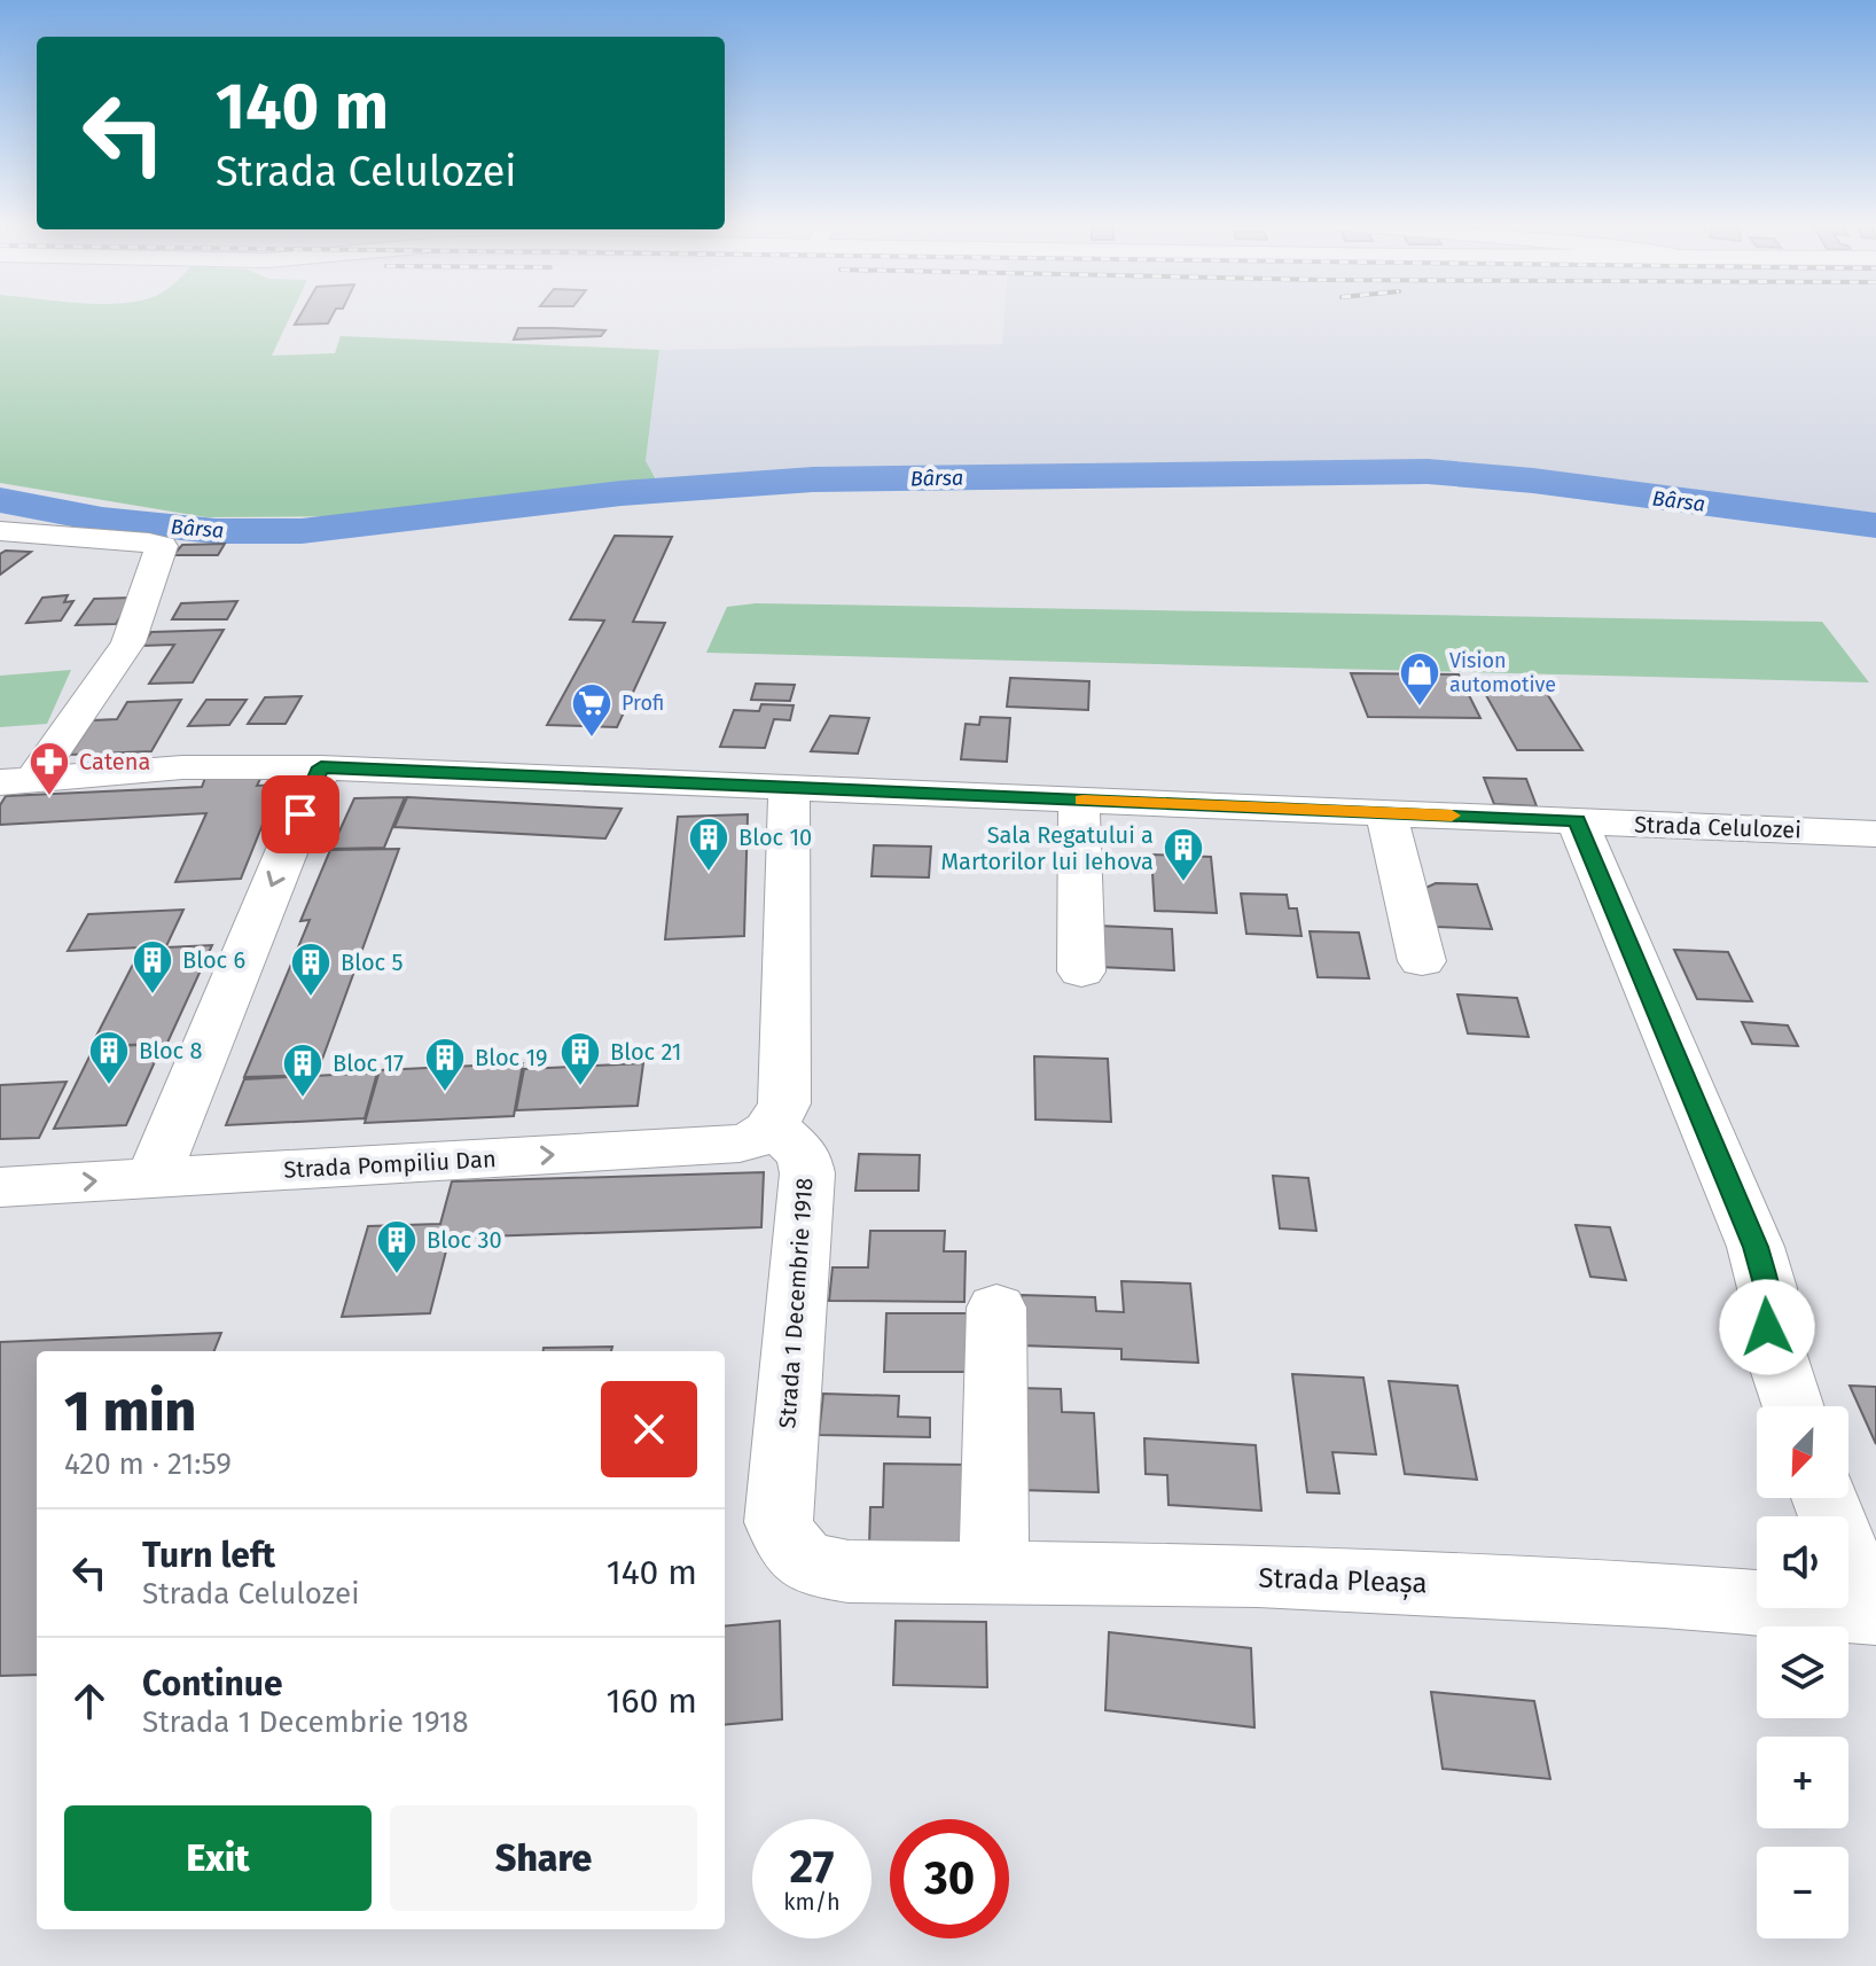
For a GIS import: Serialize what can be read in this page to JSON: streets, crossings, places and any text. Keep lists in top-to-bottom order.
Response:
{
  "streets": {
    "street": [
      "Strada Celulozei",
      "Strada Pompiliu Dan",
      "Strada 1 Decembrie 1918",
      "Strada Pleașa"
    ]
  },
  "crossings": [
    ["Strada Pompiliu Dan", "Strada 1 Decembrie 1918"],
    ["Strada 1 Decembrie 1918", "Strada Pleașa"]
  ],
  "water": ["Bârsa"],
  "places": {
    "shop": ["Vision automotive"],
    "supermarket": ["Profi"],
    "pharmacy": ["Catena"],
    "building": [
      "Bloc 10",
      "Sala Regatului a Martorilor lui Iehova",
      "Bloc 6",
      "Bloc 5",
      "Bloc 8",
      "Bloc 21",
      "Bloc 19",
      "Bloc 17",
      "Bloc 30"
    ]
  },
  "north": "bottom left",
  "page": {
    "turn": ["140 m", "Strada Celulozei"],
    "heading": ["1 min", "420 m · 21:59"],
    "map_buttons": ["+", "−"],
    "list": [
      {
        "name": "Turn left",
        "note": "Strada Celulozei",
        "value": "140 m"
      },
      {
        "name": "Continue",
        "note": "Strada 1 Decembrie 1918",
        "value": "160 m"
      }
    ],
    "buttons": ["Exit", "Share"],
    "speed": "27 km/h",
    "limit": "30"
  }
}
